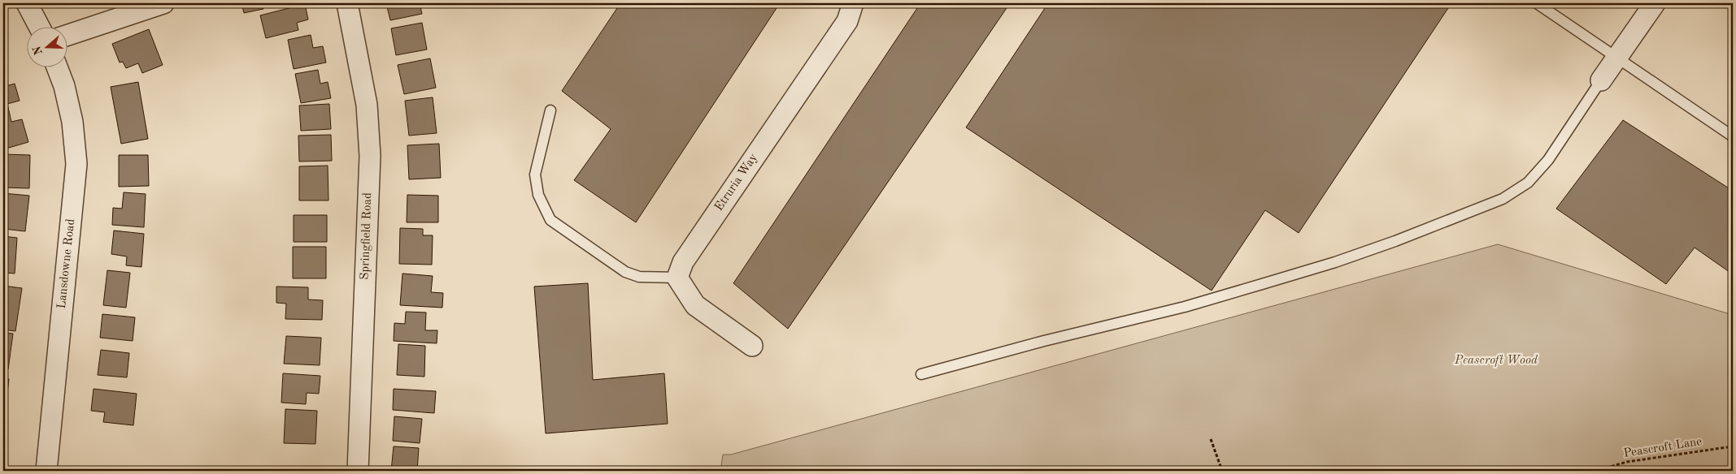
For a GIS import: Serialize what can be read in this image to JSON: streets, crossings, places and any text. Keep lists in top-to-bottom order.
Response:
{
  "streets": {
    "street": ["Etruria Way", "Springfield Road", "Lansdowne Road"],
    "path": ["Peascroft Lane"]
  },
  "parks": ["Peascroft Wood"],
  "north": "left"
}
